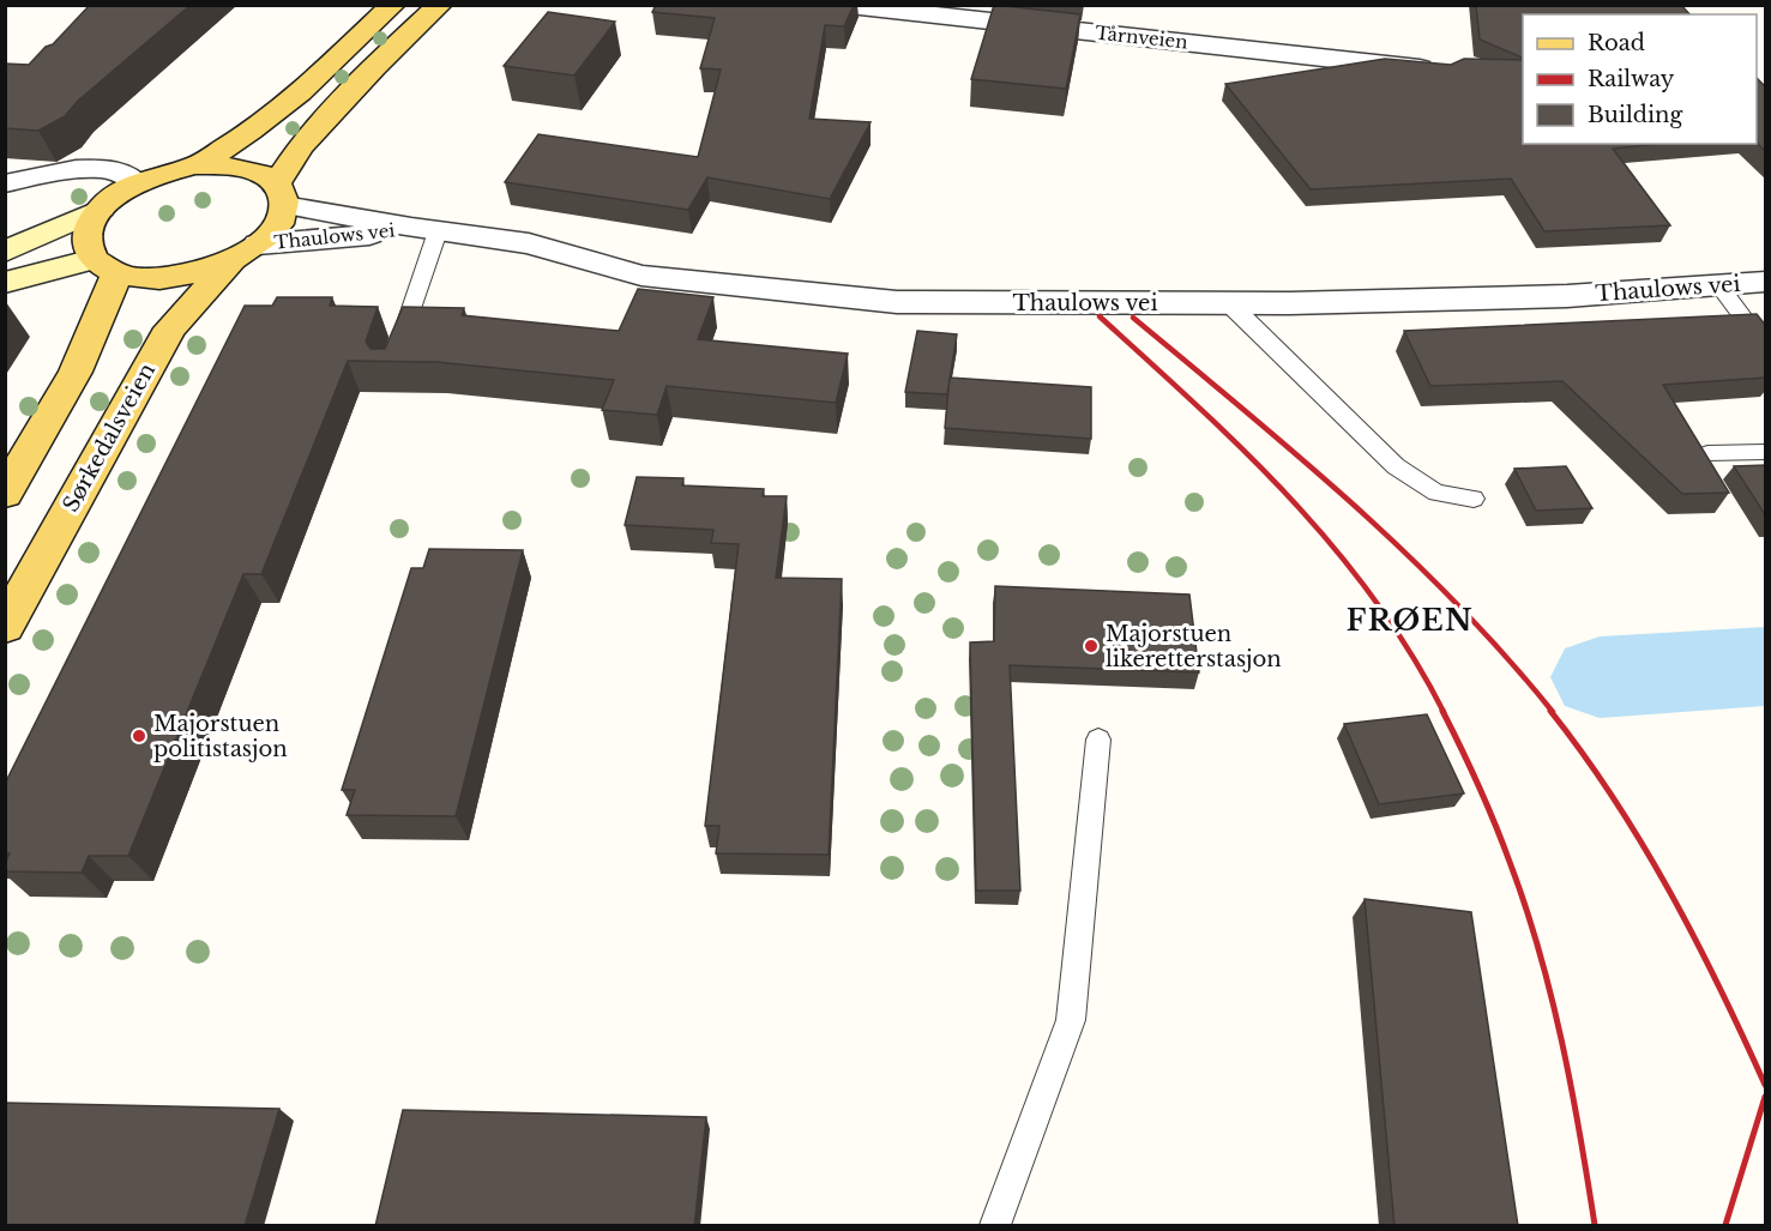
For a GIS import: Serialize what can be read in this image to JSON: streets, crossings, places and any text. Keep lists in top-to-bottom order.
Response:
{
  "streets": {
    "main road": ["Sørkedalsveien"],
    "street": ["Tårnveien", "Thaulows vei"]
  },
  "crossings": [
    ["Thaulows vei", "Sørkedalsveien"]
  ],
  "districts": ["FRØEN"],
  "places": ["Majorstuen likeretterstasjon", "Majorstuen politistasjon"],
  "legend": ["Road", "Railway", "Building"]
}
